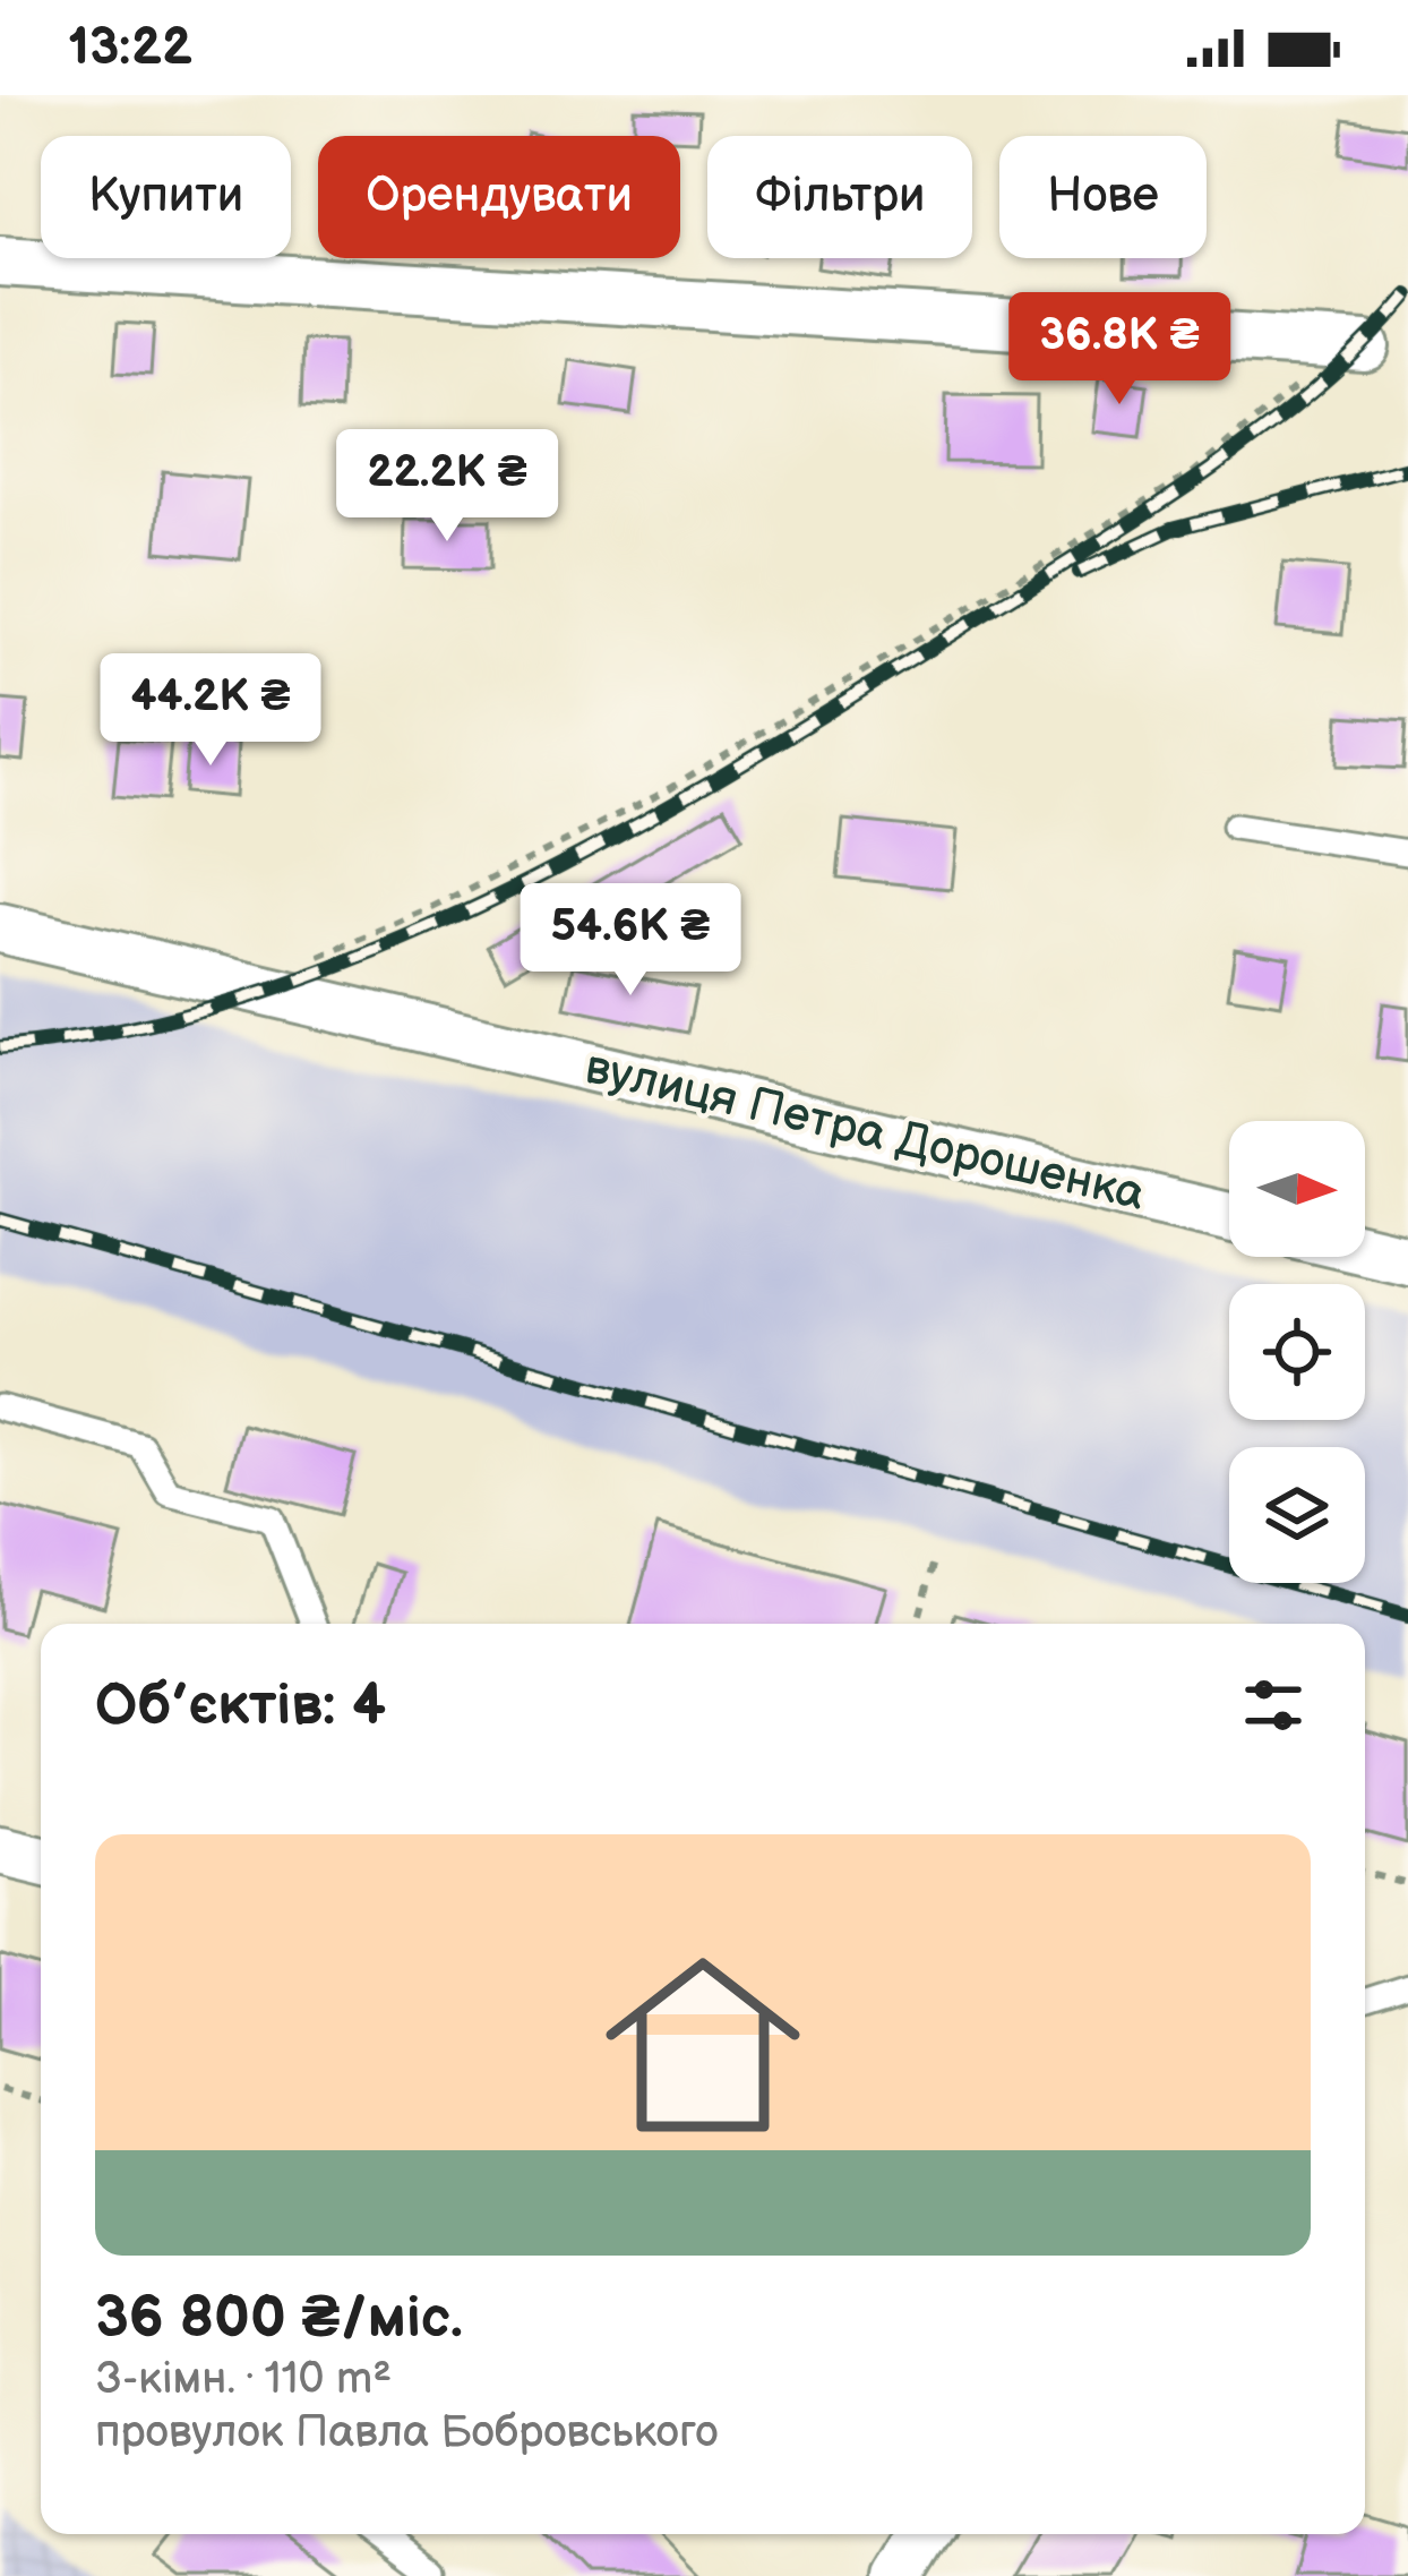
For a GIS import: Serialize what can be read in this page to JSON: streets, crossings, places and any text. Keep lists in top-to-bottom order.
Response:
{
  "streets": {
    "street": ["вулиця Петра Дорошенка"]
  },
  "north": "right",
  "page": {
    "status": "13:22",
    "chip": [
      "Купити",
      "Орендувати",
      "Фільтри",
      "Нове"
    ],
    "price": [
      "36.8K ₴",
      "22.2K ₴",
      "44.2K ₴",
      "54.6K ₴"
    ],
    "heading": "Об’єктів: 4",
    "list": [
      {
        "name": "36 800 ₴/міс.",
        "note": "3-кімн. · 110 m² · провулок Павла Бобровського"
      }
    ]
  }
}
